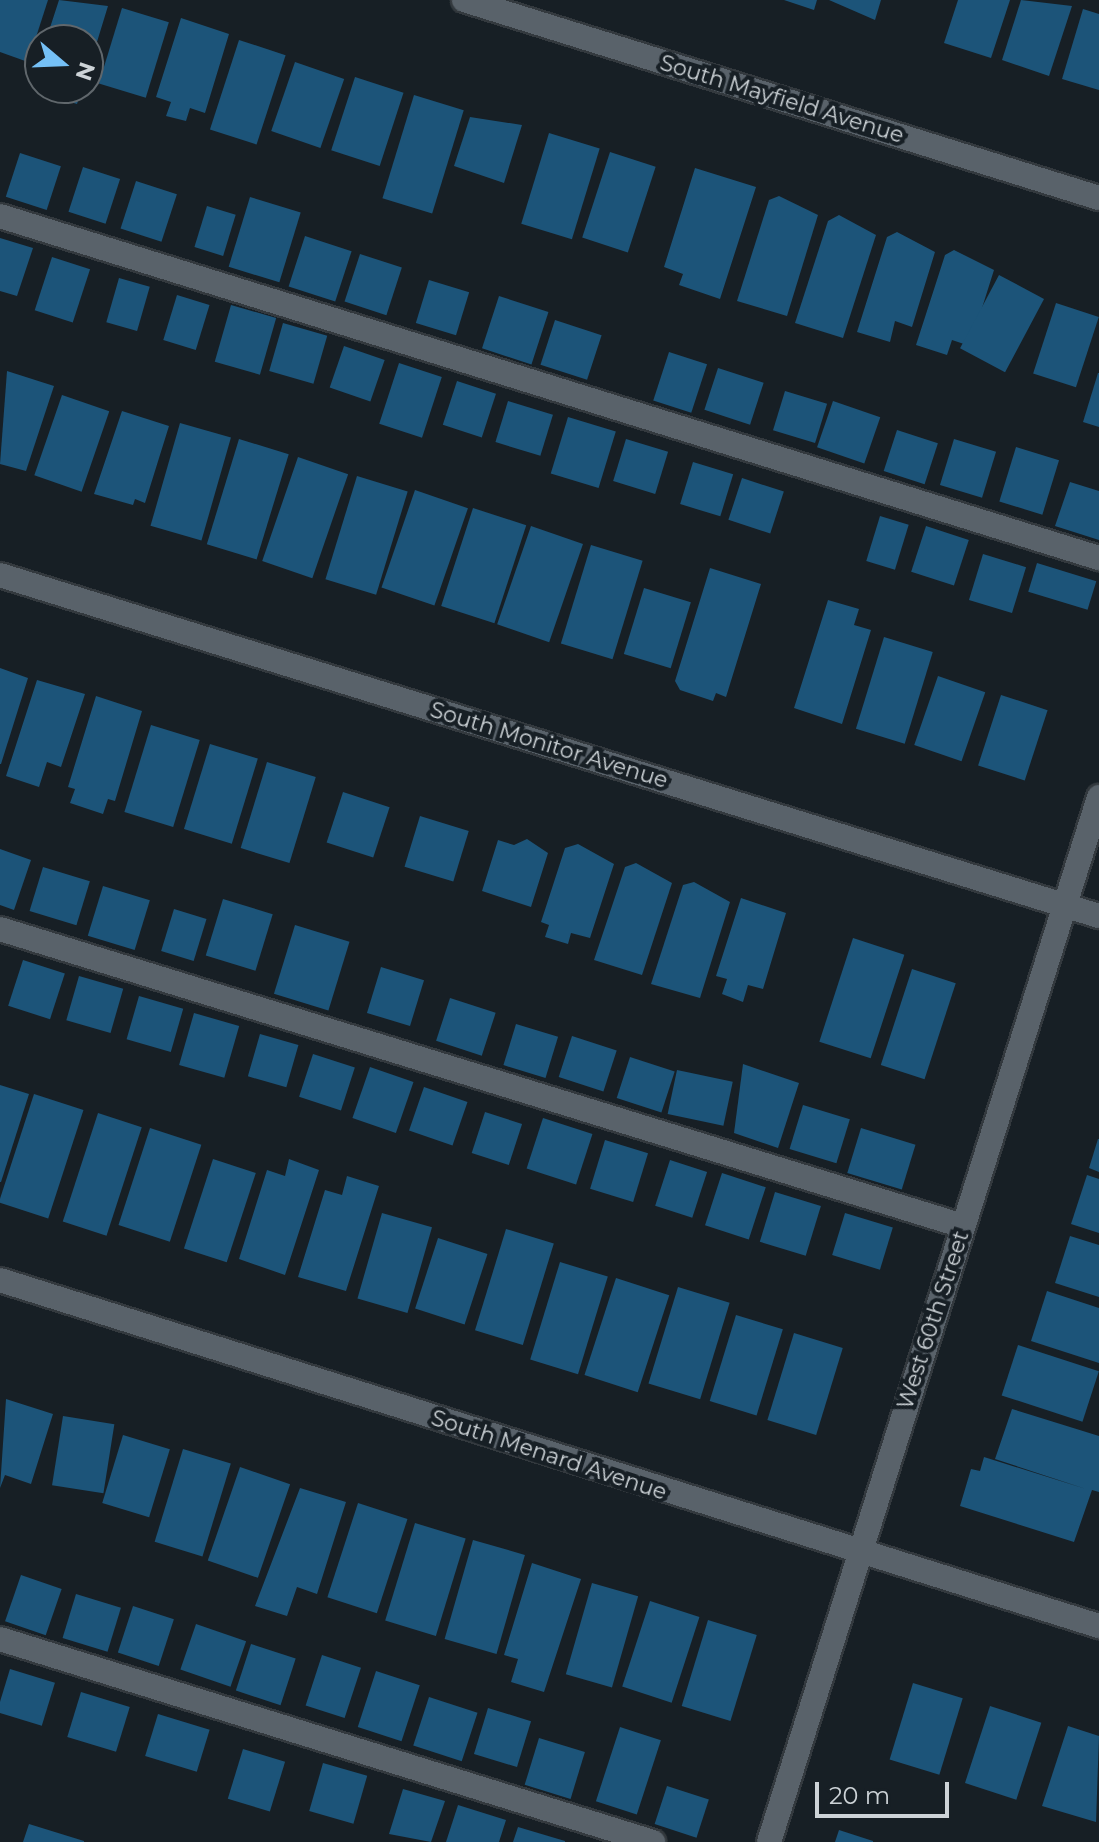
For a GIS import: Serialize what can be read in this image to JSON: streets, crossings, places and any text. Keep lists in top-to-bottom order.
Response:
{
  "streets": {
    "street": [
      "South Mayfield Avenue",
      "South Monitor Avenue",
      "West 60th Street",
      "South Menard Avenue"
    ]
  },
  "crossings": [
    ["South Monitor Avenue", "West 60th Street"],
    ["West 60th Street", "South Menard Avenue"]
  ],
  "scale_bar": "20 m",
  "north": "right"
}
